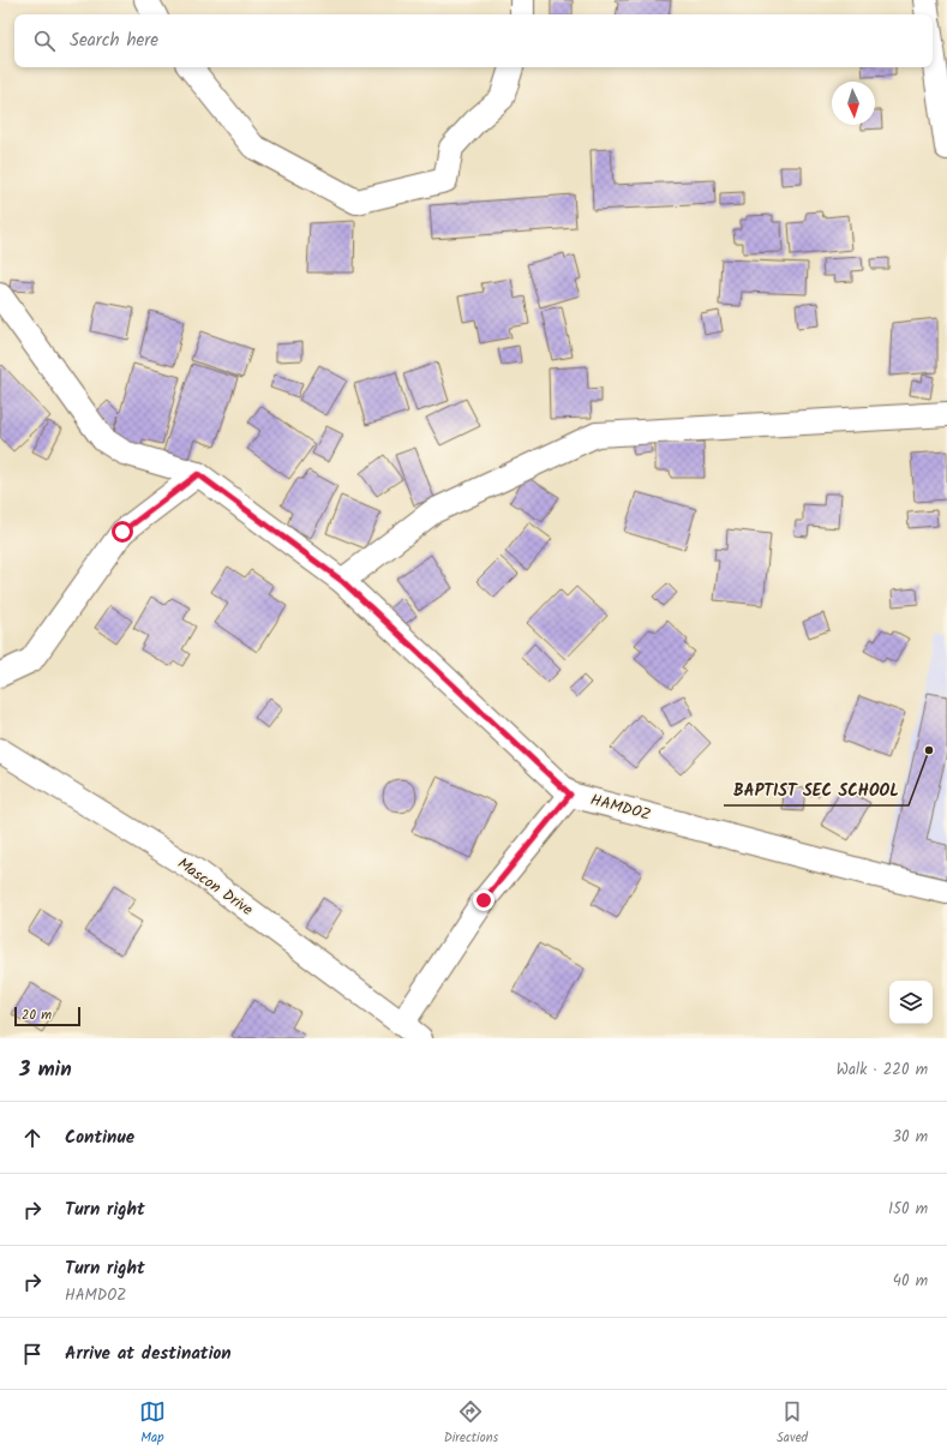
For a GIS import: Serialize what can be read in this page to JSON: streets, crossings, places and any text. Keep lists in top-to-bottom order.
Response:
{
  "streets": {
    "street": ["HAMDOZ", "Mascon Drive"]
  },
  "crossings": [
    ["HAMDOZ", "Mascon Drive"]
  ],
  "places": ["BAPTIST SEC SCHOOL"],
  "scale_bar": "20 m",
  "north": "bottom",
  "page": {
    "search": "Search here",
    "scale": "20 m",
    "heading": ["3 min", "Walk · 220 m"],
    "list": [
      ["Continue", "30 m"],
      ["Turn right", "150 m"],
      ["Turn right", "HAMDOZ", "40 m"],
      "Arrive at destination"
    ],
    "nav": ["Map", "Directions", "Saved"]
  }
}
